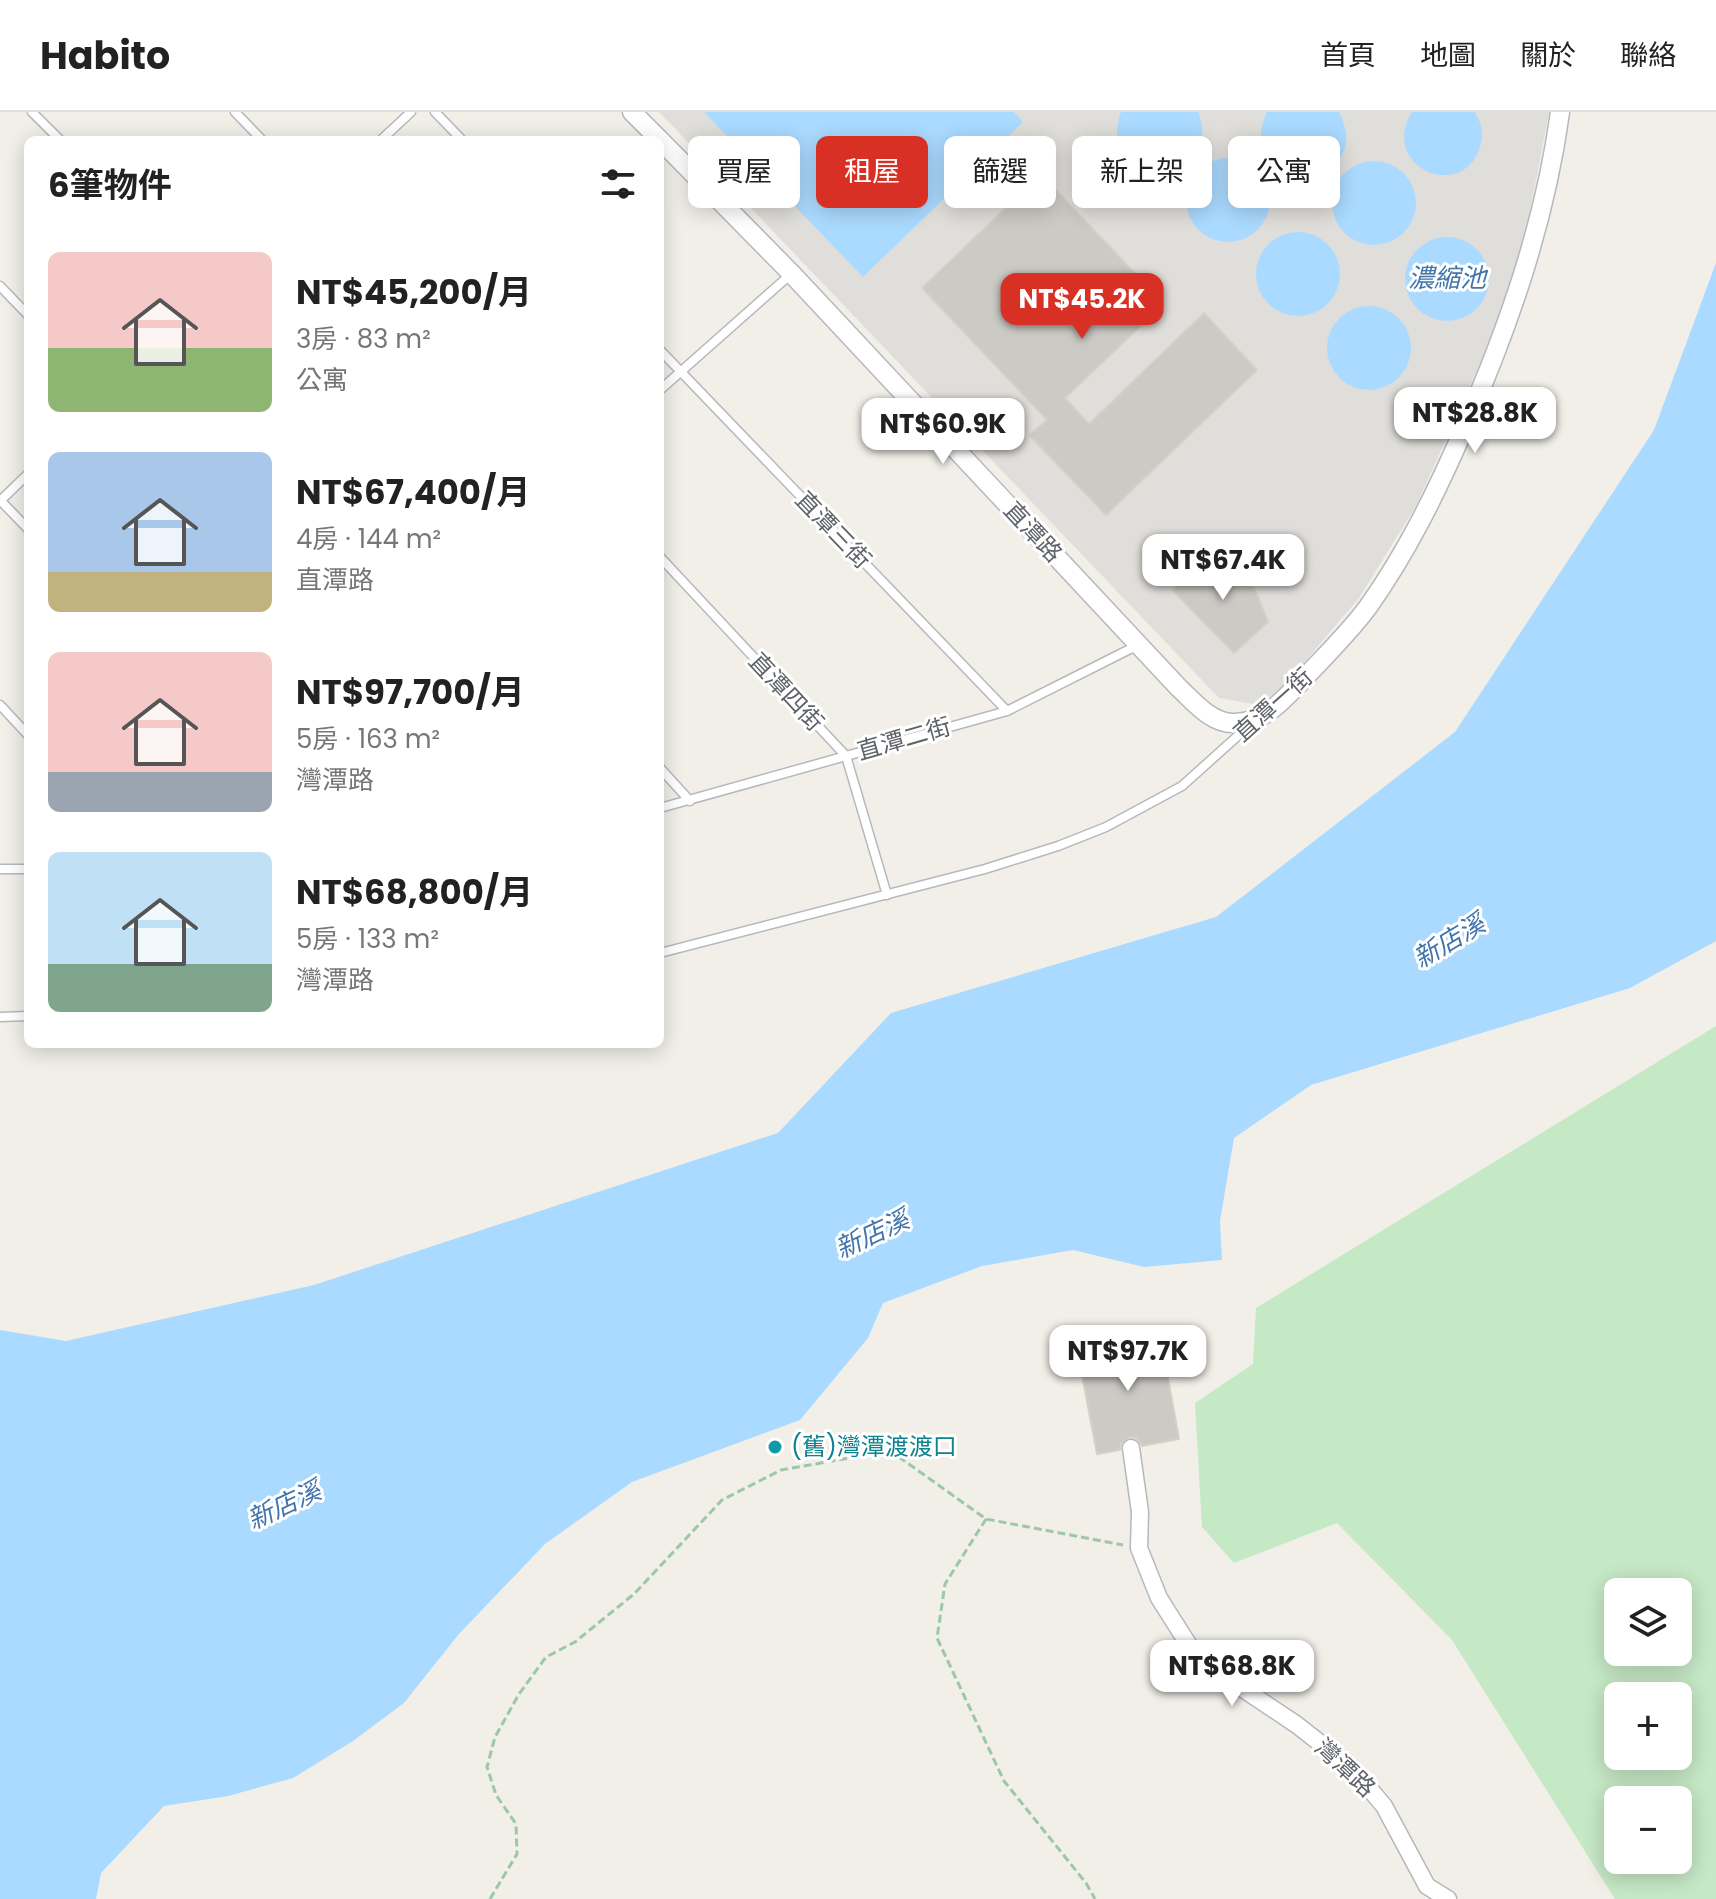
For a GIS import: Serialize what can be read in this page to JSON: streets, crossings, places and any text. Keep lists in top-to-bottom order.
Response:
{
  "streets": {
    "street": ["直潭路", "直潭一街", "灣潭路"],
    "lane": ["直潭三街", "直潭四街", "直潭二街"]
  },
  "crossings": [
    ["直潭三街", "直潭二街"],
    ["直潭路", "直潭一街"],
    ["直潭路", "直潭二街"],
    ["直潭四街", "直潭一街"],
    ["直潭四街", "直潭二街"]
  ],
  "water": ["濃縮池", "新店溪"],
  "places": ["(舊)灣潭渡渡口"],
  "page": {
    "header": "Habito",
    "nav": [
      "首頁",
      "地圖",
      "關於",
      "聯絡"
    ],
    "chip": [
      "買屋",
      "租屋",
      "篩選",
      "新上架",
      "公寓"
    ],
    "heading": "6筆物件",
    "list": [
      {
        "name": "NT$45,200/月",
        "note": "3房 · 83 m² · 公寓"
      },
      {
        "name": "NT$67,400/月",
        "note": "4房 · 144 m² · 直潭路"
      },
      {
        "name": "NT$97,700/月",
        "note": "5房 · 163 m² · 灣潭路"
      },
      {
        "name": "NT$68,800/月",
        "note": "5房 · 133 m² · 灣潭路"
      }
    ],
    "price": [
      "NT$45.2K",
      "NT$28.8K",
      "NT$60.9K",
      "NT$67.4K",
      "NT$97.7K",
      "NT$68.8K"
    ],
    "map_buttons": ["+", "−"]
  }
}
